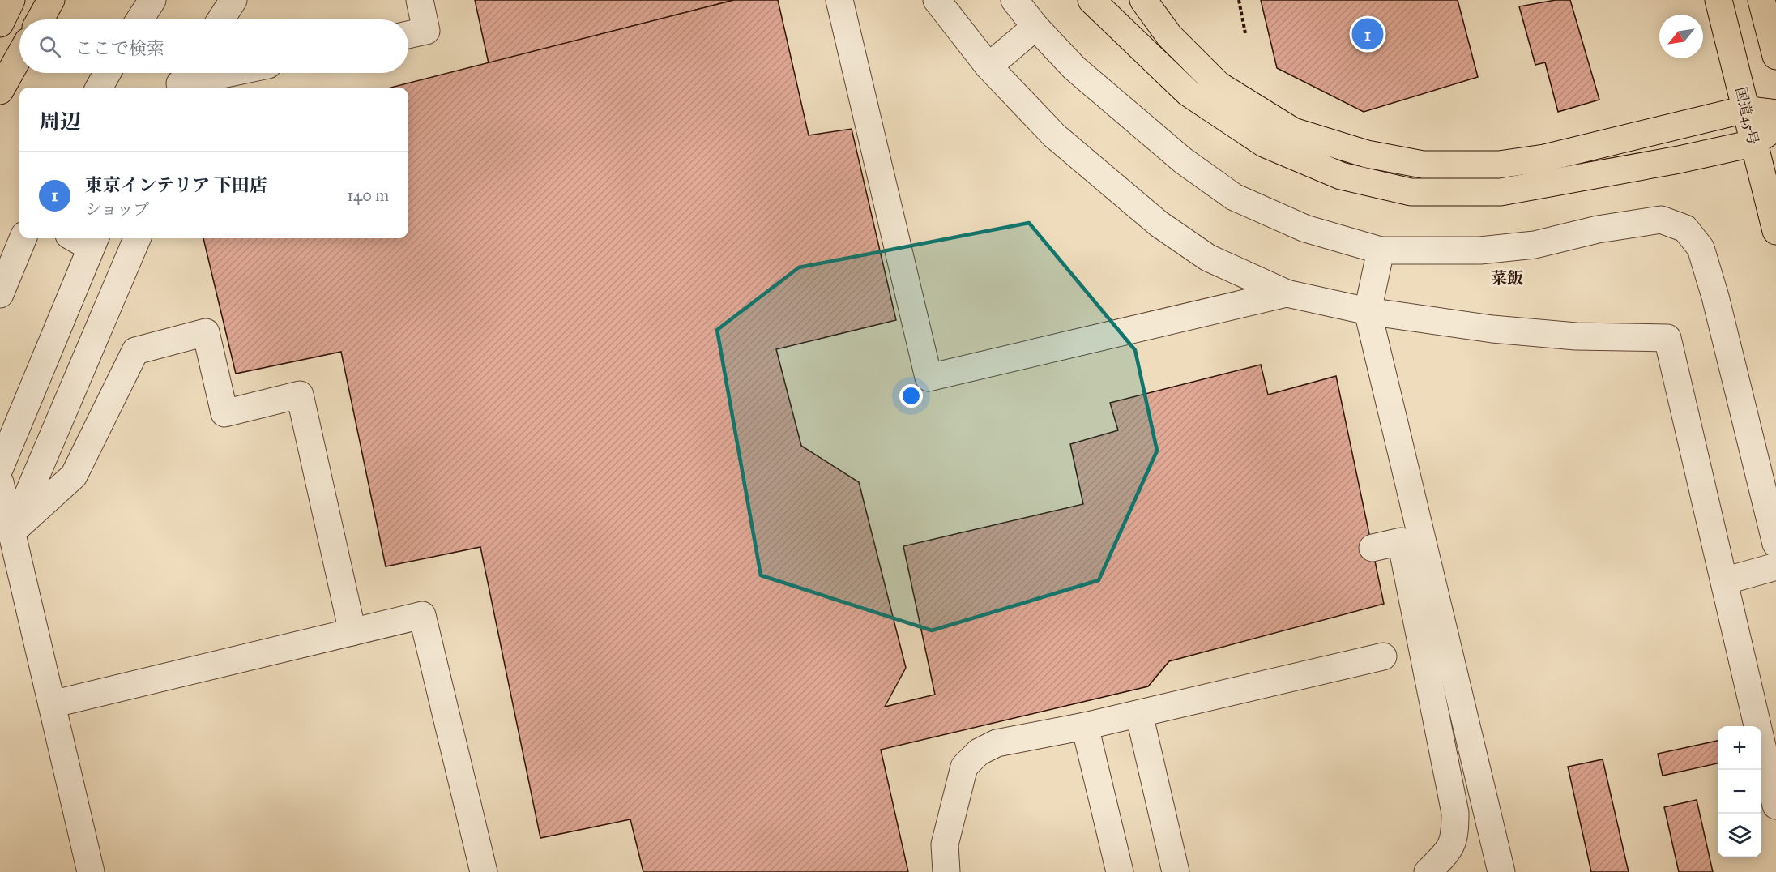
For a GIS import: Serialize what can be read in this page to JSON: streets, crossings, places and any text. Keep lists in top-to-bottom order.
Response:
{
  "streets": {
    "highway": ["国道45号"]
  },
  "districts": ["菜飯"],
  "north": "bottom left",
  "page": {
    "pins": "1",
    "search": "ここで検索",
    "heading": "周辺",
    "list": [
      {
        "mark": "1",
        "name": "東京インテリア 下田店",
        "note": "ショップ",
        "value": "140 m"
      }
    ],
    "map_buttons": ["+", "−"]
  }
}
